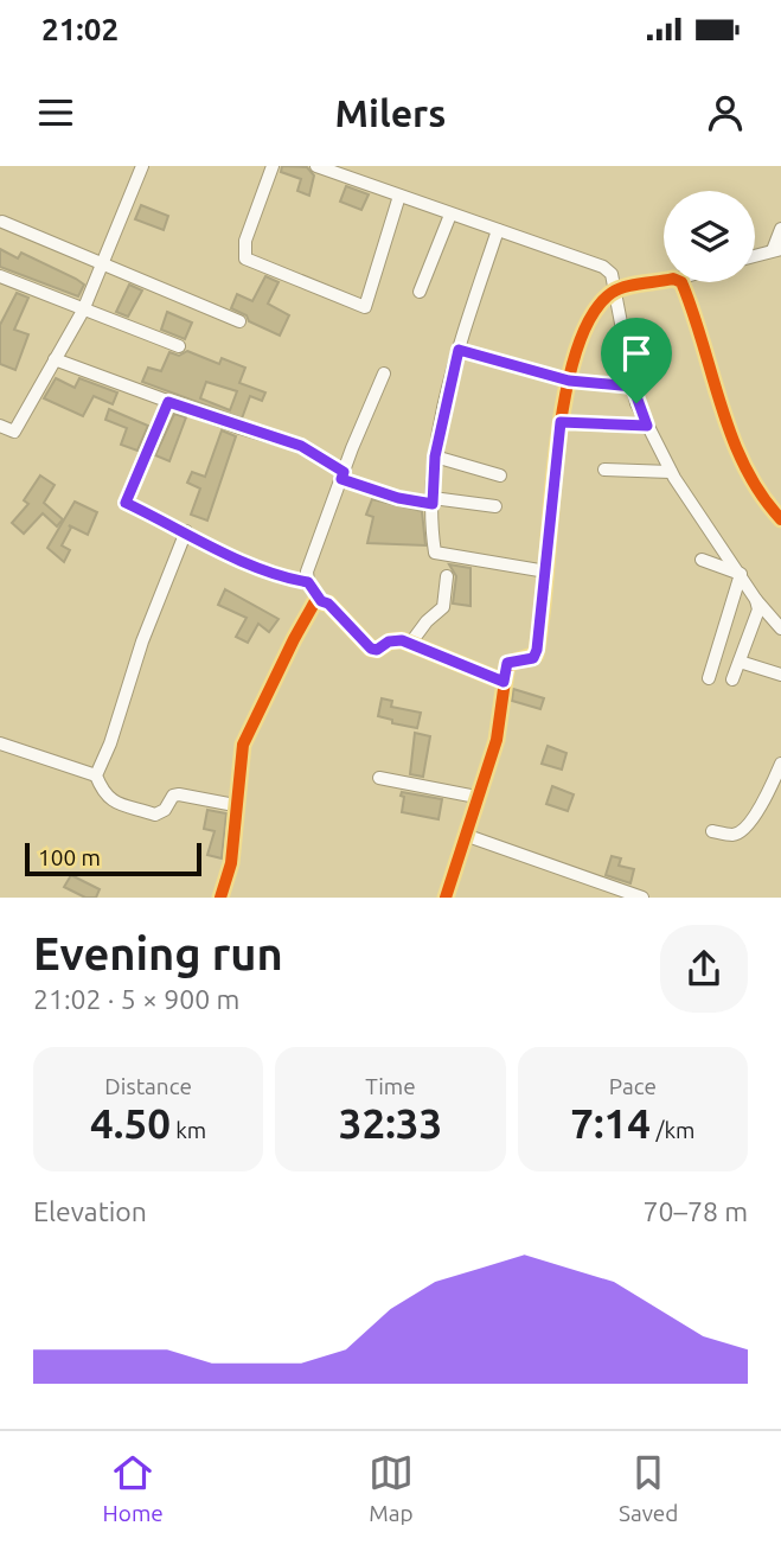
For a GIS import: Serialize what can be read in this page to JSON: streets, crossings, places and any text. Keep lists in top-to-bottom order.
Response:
{
  "scale_bar": "100 m",
  "page": {
    "status": "21:02",
    "header": "Milers",
    "scale": "100 m",
    "heading": ["Evening run", "21:02 · 5 × 900 m"],
    "stats": [
      ["Distance", "4.50 km"],
      ["Time", "32:33"],
      ["Pace", "7:14 /km"]
    ],
    "chart": ["Elevation", "70–78 m"],
    "tabs": ["Home", "Map", "Saved"]
  }
}
